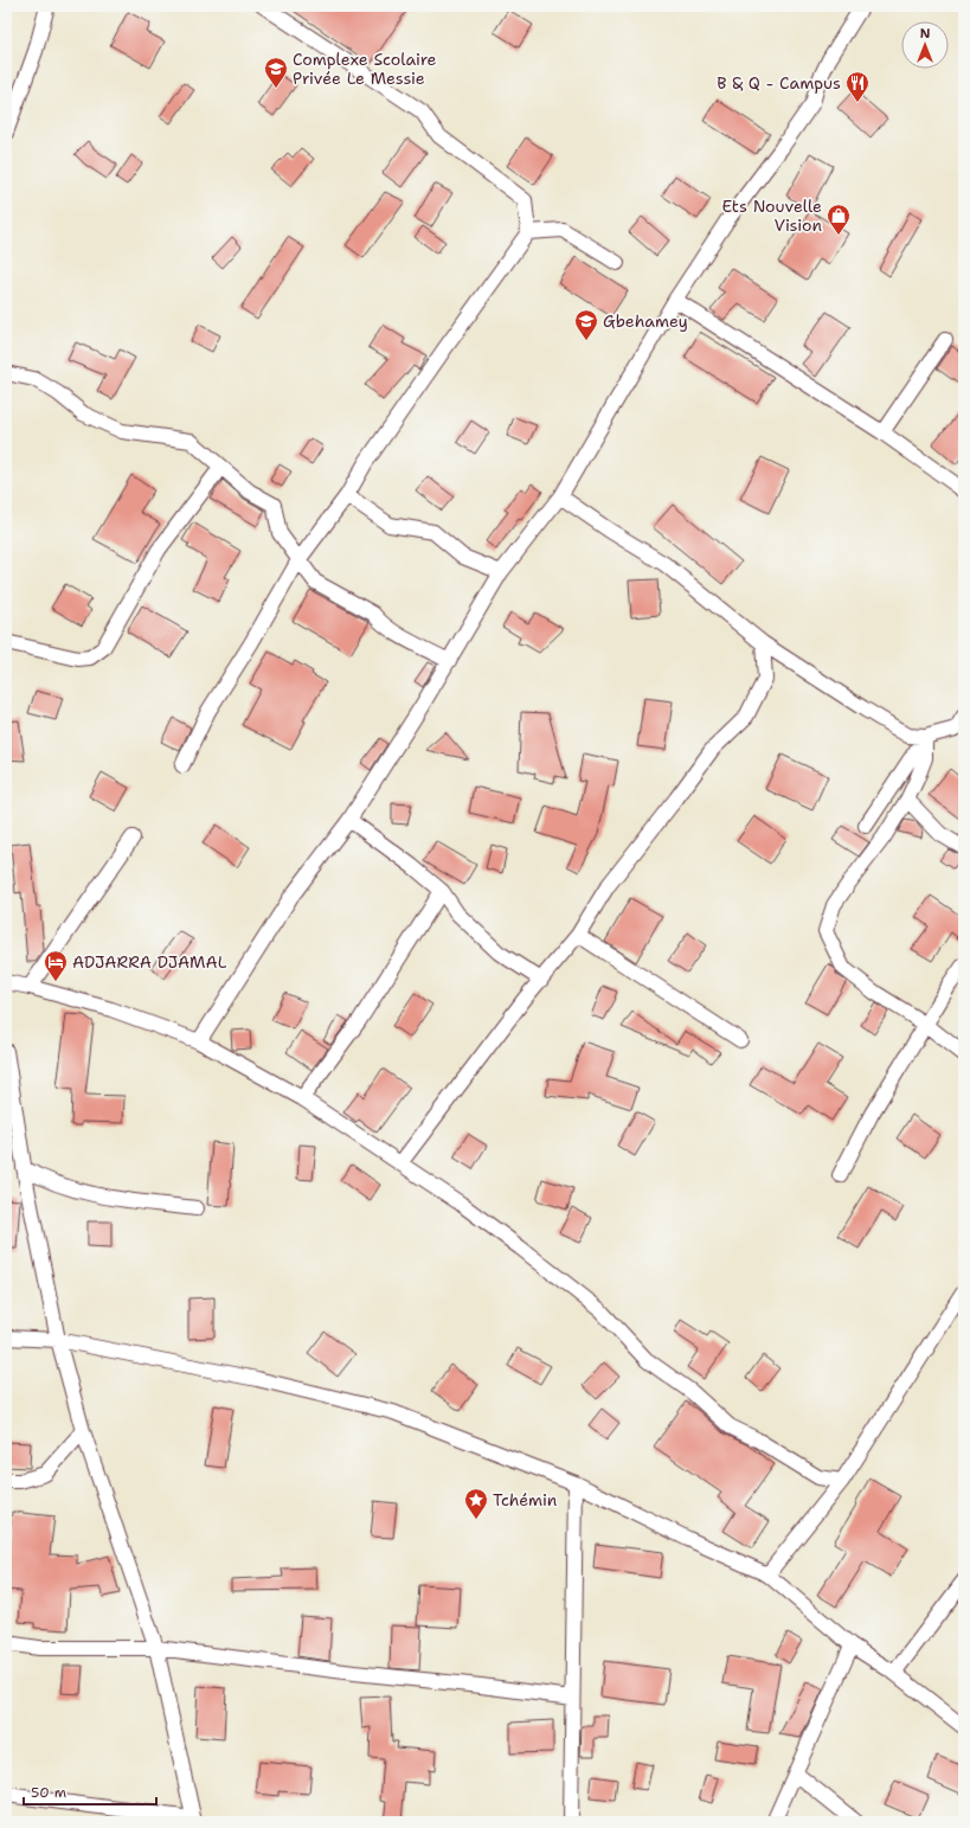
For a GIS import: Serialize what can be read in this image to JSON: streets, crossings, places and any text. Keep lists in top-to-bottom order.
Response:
{
  "places": {
    "school or university": ["Complexe Scolaire Privée Le Messie", "Gbehamey"],
    "restaurant": ["B & Q - Campus"],
    "shop": ["Ets Nouvelle Vision"],
    "hotel": ["ADJARRA DJAMAL"],
    "place": ["Tchémin"]
  },
  "scale_bar": "50 m",
  "north": "top"
}
